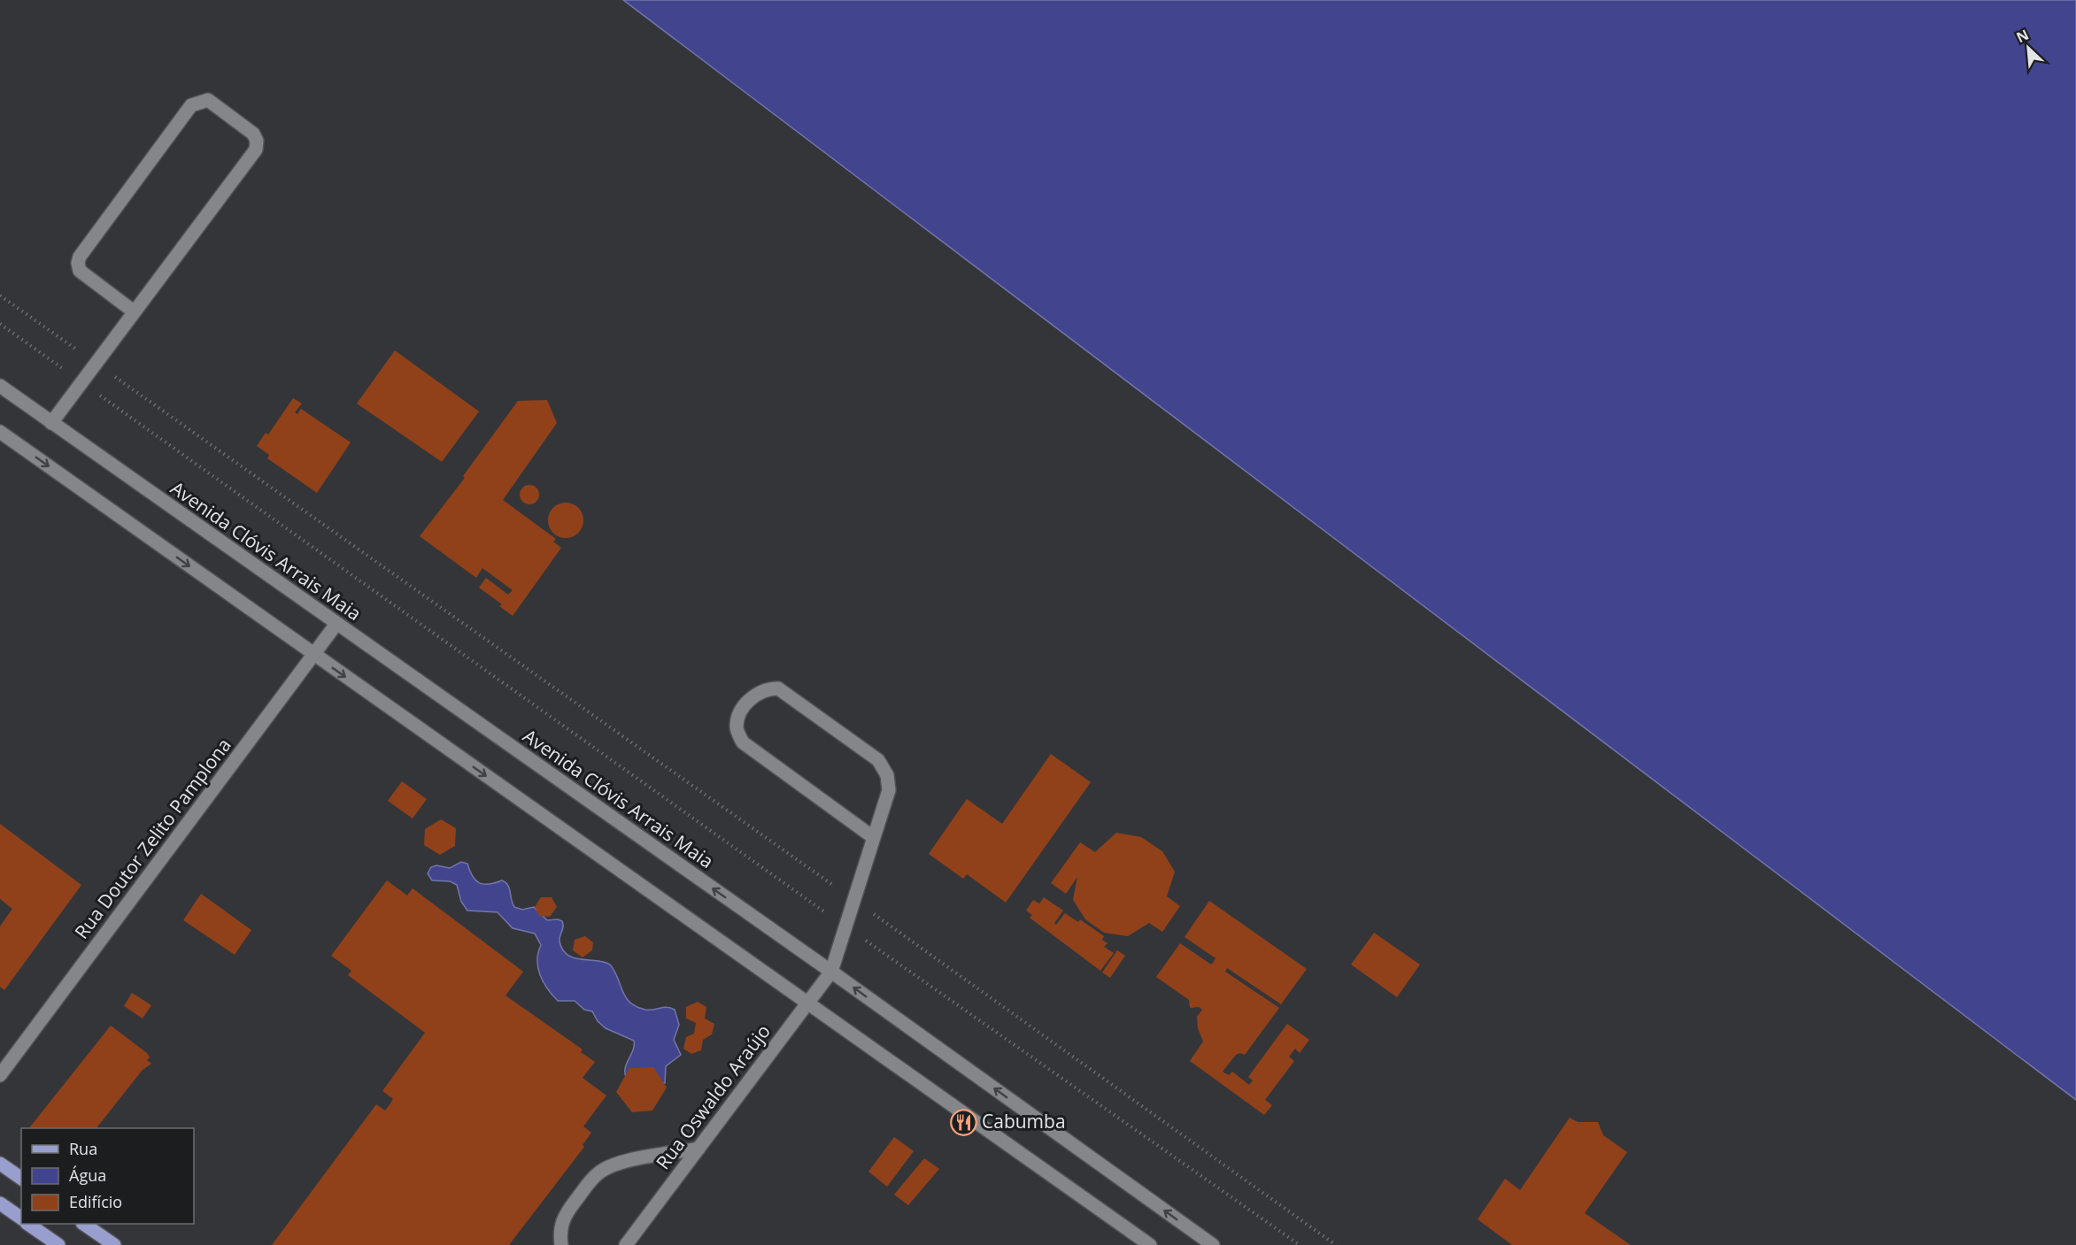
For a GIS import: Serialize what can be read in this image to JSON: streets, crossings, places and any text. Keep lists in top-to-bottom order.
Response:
{
  "streets": {
    "main road": ["Avenida Clóvis Arrais Maia", "Rua Doutor Zelito Pamplona", "Rua Oswaldo Araújo"]
  },
  "crossings": [
    ["Avenida Clóvis Arrais Maia", "Rua Doutor Zelito Pamplona"],
    ["Avenida Clóvis Arrais Maia", "Rua Oswaldo Araújo"]
  ],
  "places": {
    "restaurant": ["Cabumba"]
  },
  "legend": ["Rua", "Água", "Edifício"],
  "north": "top left"
}
